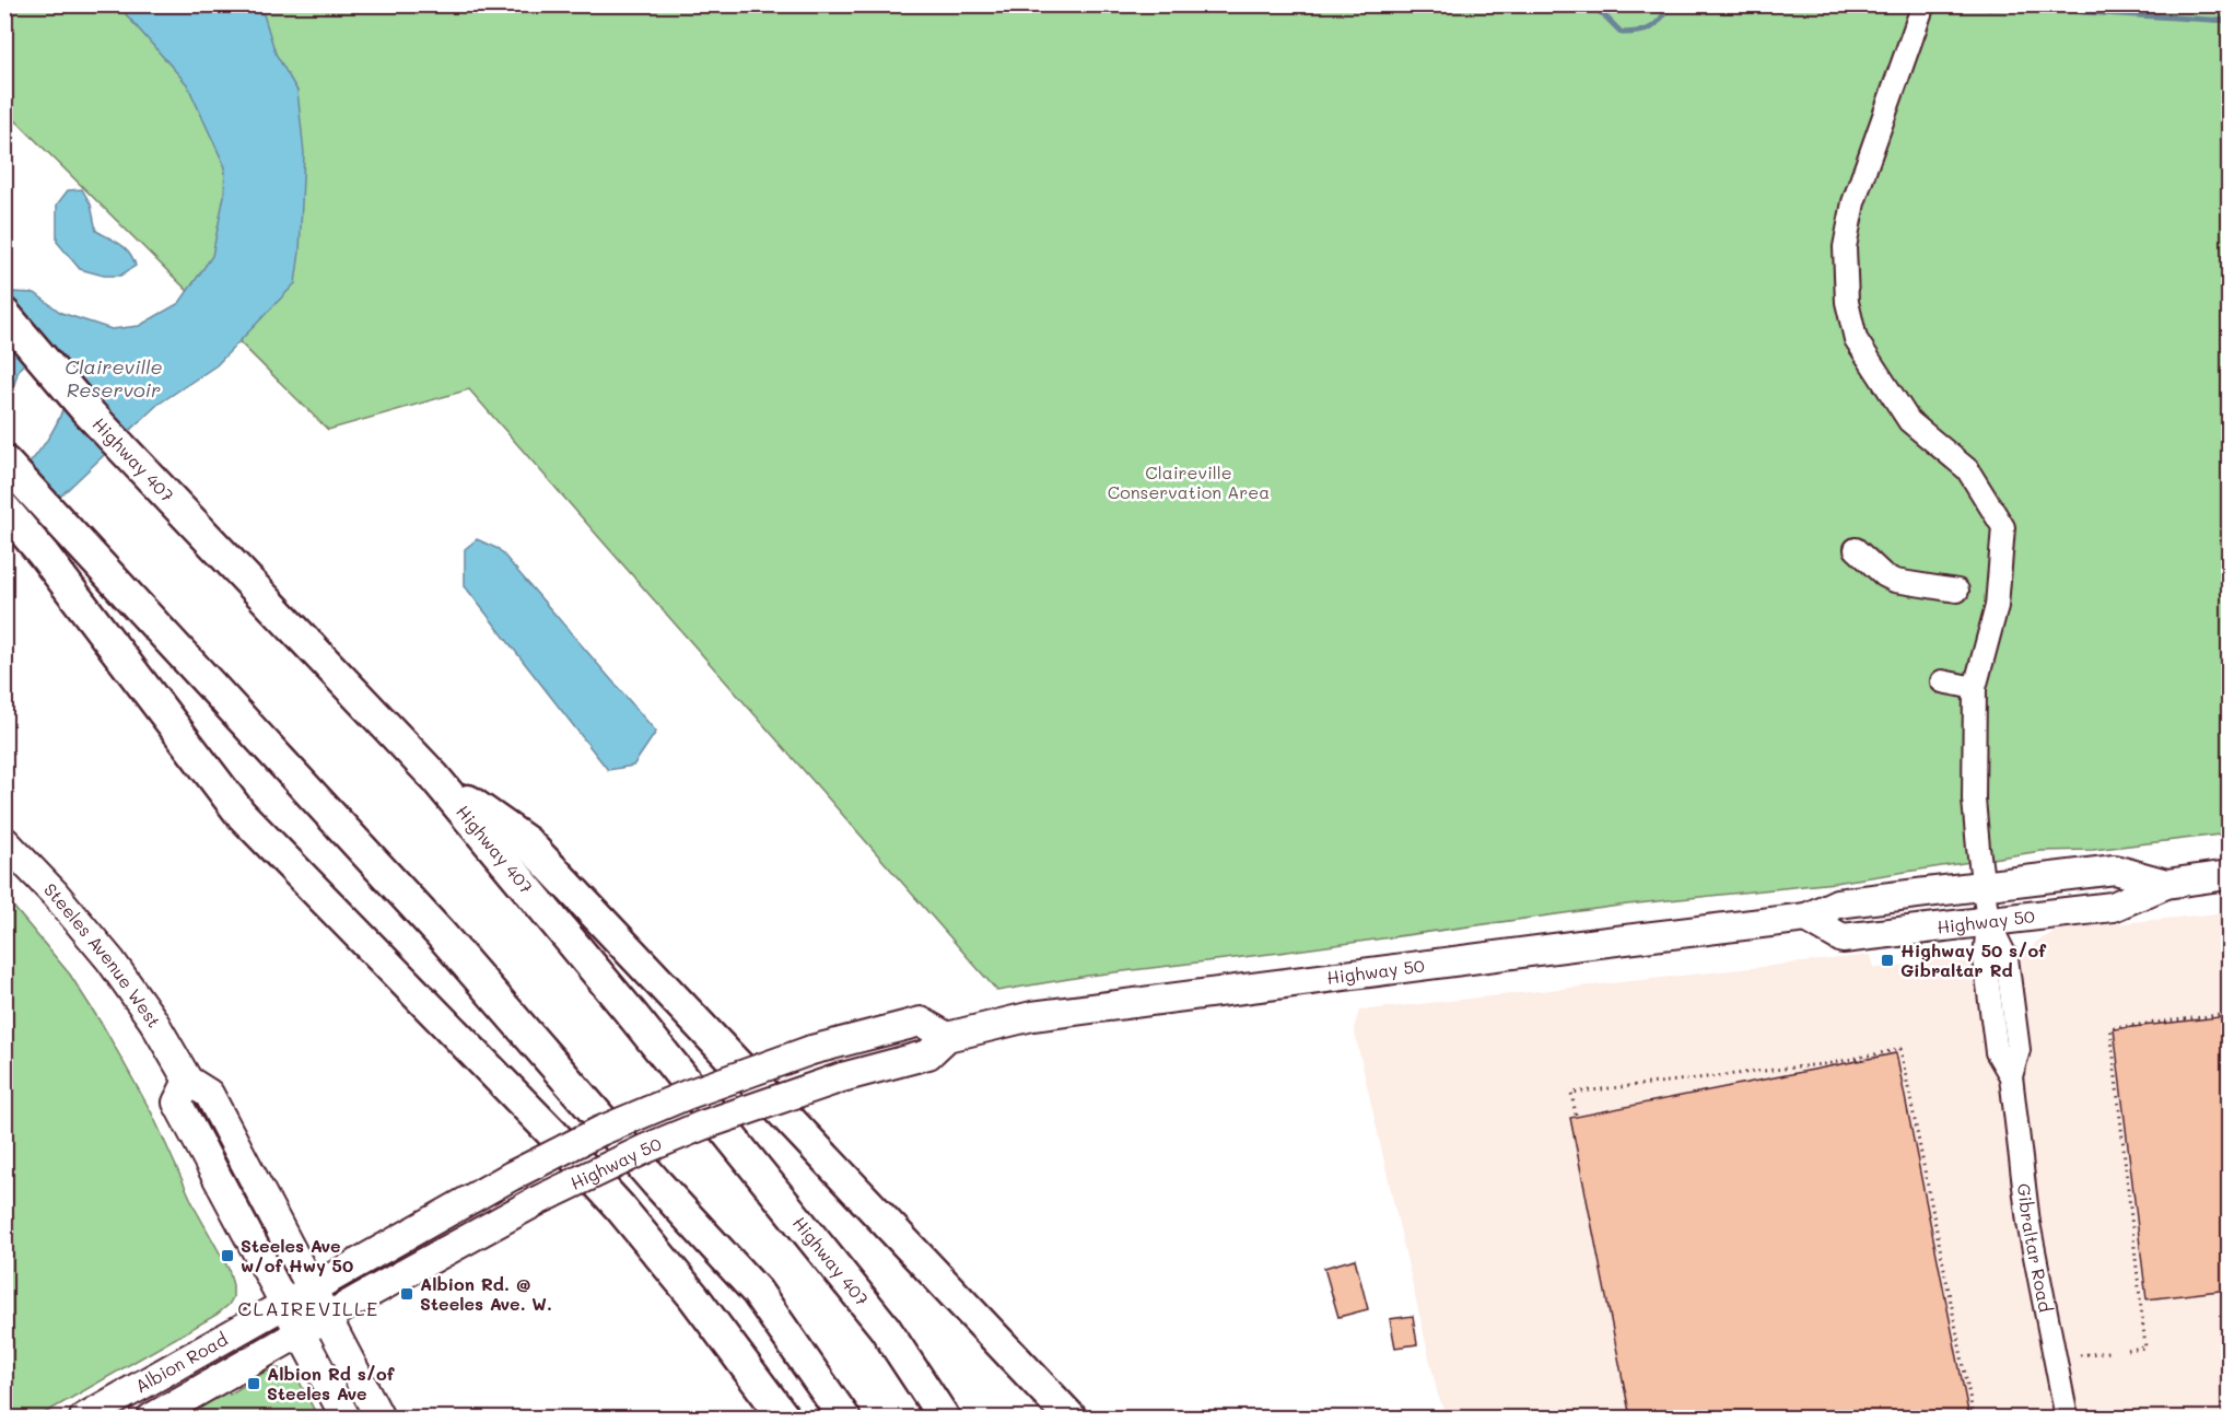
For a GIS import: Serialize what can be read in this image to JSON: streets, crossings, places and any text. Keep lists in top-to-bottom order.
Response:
{
  "streets": {
    "highway": ["Highway 407"],
    "main road": ["Highway 50", "Steeles Avenue West", "Albion Road"],
    "street": ["Gibraltar Road"]
  },
  "crossings": [
    ["Highway 50", "Steeles Avenue West"],
    ["Highway 50", "Gibraltar Road"],
    ["Highway 50", "Albion Road"],
    ["Steeles Avenue West", "Albion Road"]
  ],
  "districts": ["CLAIREVILLE"],
  "water": ["Claireville Reservoir"],
  "parks": ["Claireville Conservation Area"],
  "places": {
    "transit": [
      "Highway 50 s/of Gibraltar Rd",
      "Steeles Ave w/of Hwy 50",
      "Albion Rd. @ Steeles Ave. W.",
      "Albion Rd s/of Steeles Ave"
    ]
  }
}
